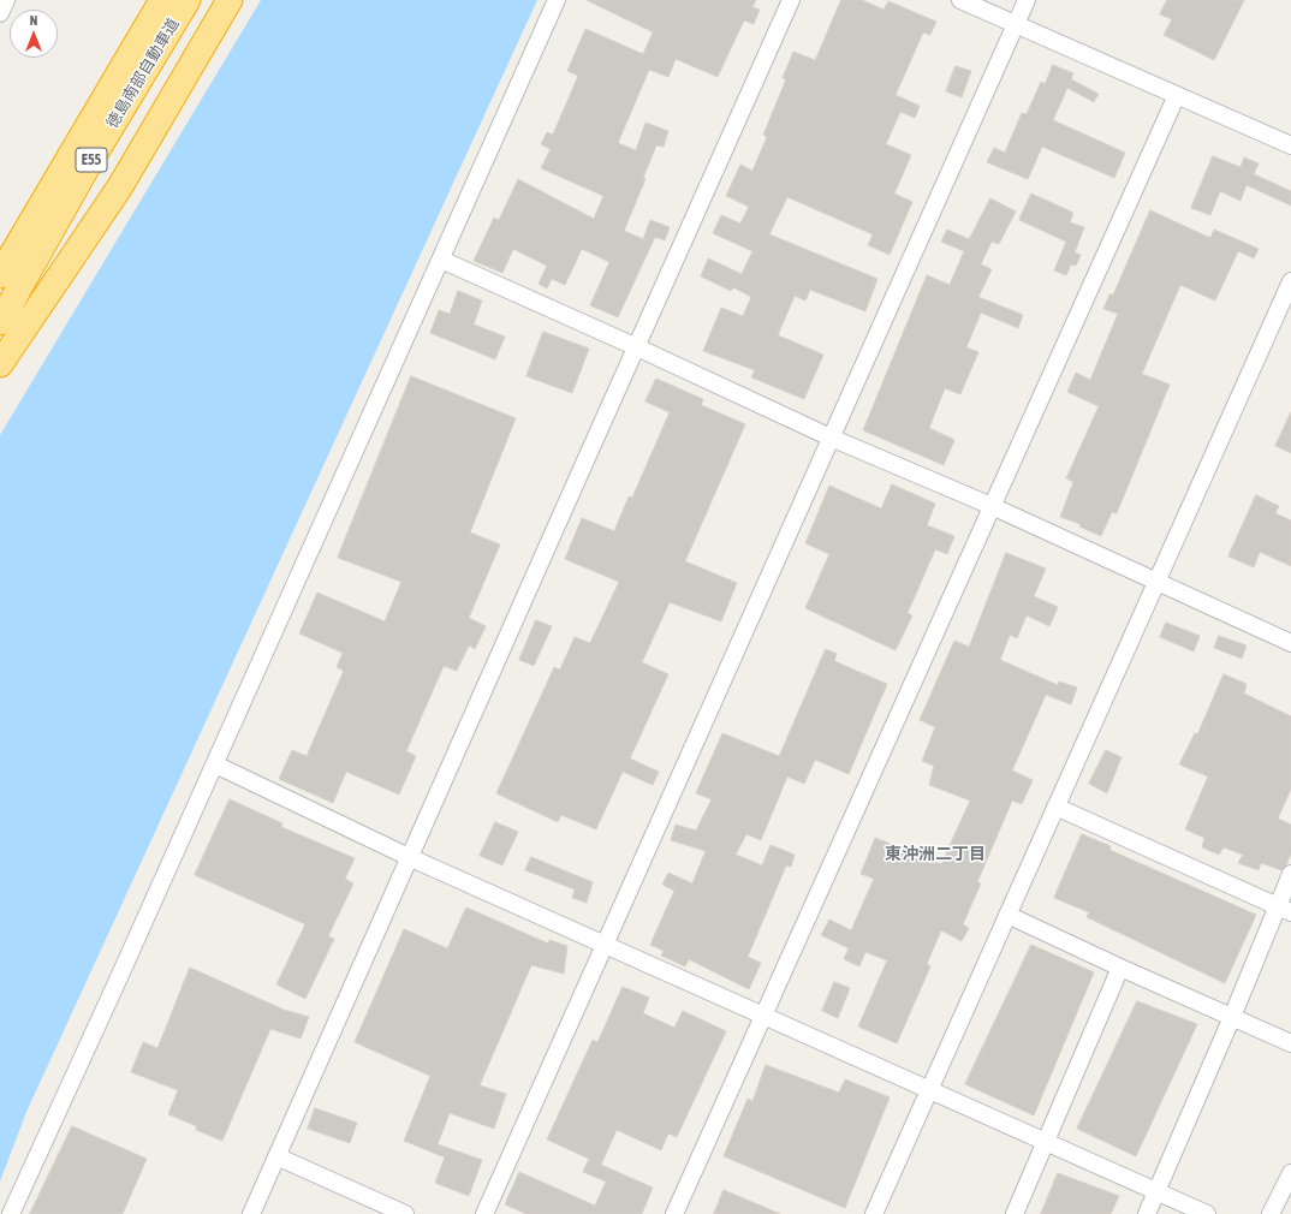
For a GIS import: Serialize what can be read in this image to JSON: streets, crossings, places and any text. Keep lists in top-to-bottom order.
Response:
{
  "streets": {
    "highway": ["徳島南部自動車道", "E55"]
  },
  "districts": ["東沖洲二丁目"],
  "north": "top"
}
